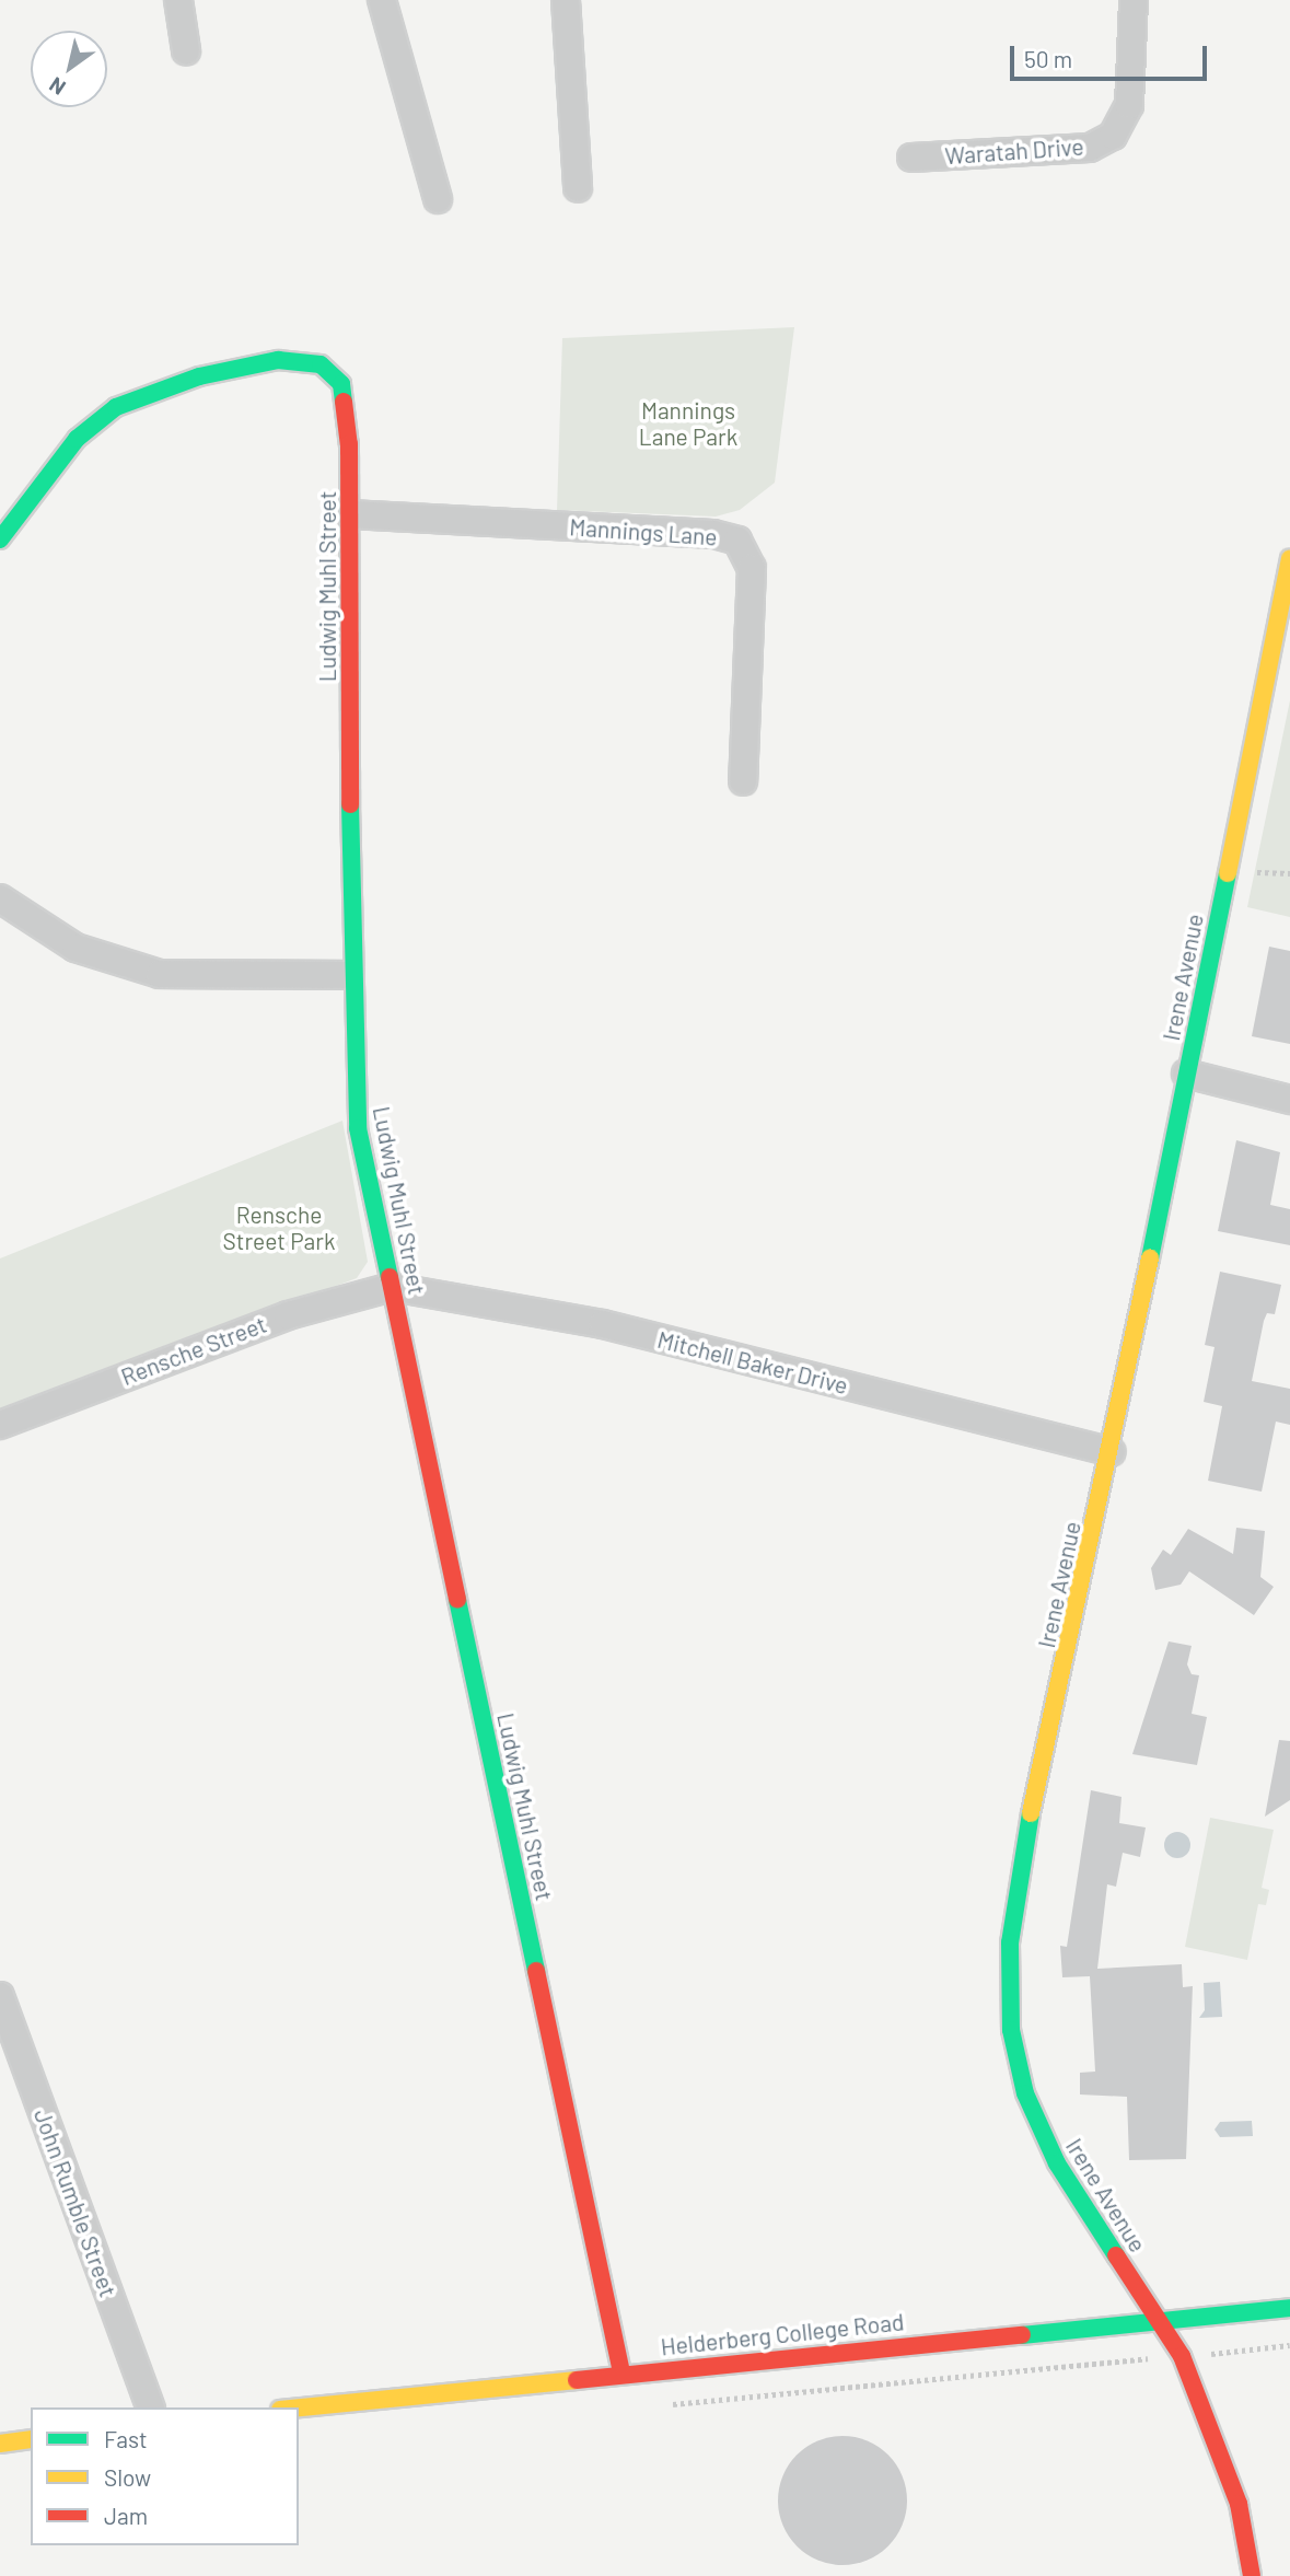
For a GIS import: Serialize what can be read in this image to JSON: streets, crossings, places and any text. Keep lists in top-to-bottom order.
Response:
{
  "streets": {
    "street": [
      "Waratah Drive",
      "Mannings Lane",
      "Ludwig Muhl Street",
      "Irene Avenue",
      "Rensche Street",
      "Mitchell Baker Drive",
      "John Rumble Street",
      "Helderberg College Road"
    ]
  },
  "crossings": [
    ["Mannings Lane", "Ludwig Muhl Street"],
    ["Ludwig Muhl Street", "Rensche Street"],
    ["Ludwig Muhl Street", "Mitchell Baker Drive"],
    ["Ludwig Muhl Street", "Helderberg College Road"],
    ["Irene Avenue", "Mitchell Baker Drive"],
    ["Irene Avenue", "Helderberg College Road"],
    ["Rensche Street", "Mitchell Baker Drive"]
  ],
  "parks": ["Mannings Lane Park", "Rensche Street Park"],
  "legend": ["Fast", "Slow", "Jam"],
  "scale_bar": "50 m",
  "north": "bottom left"
}
